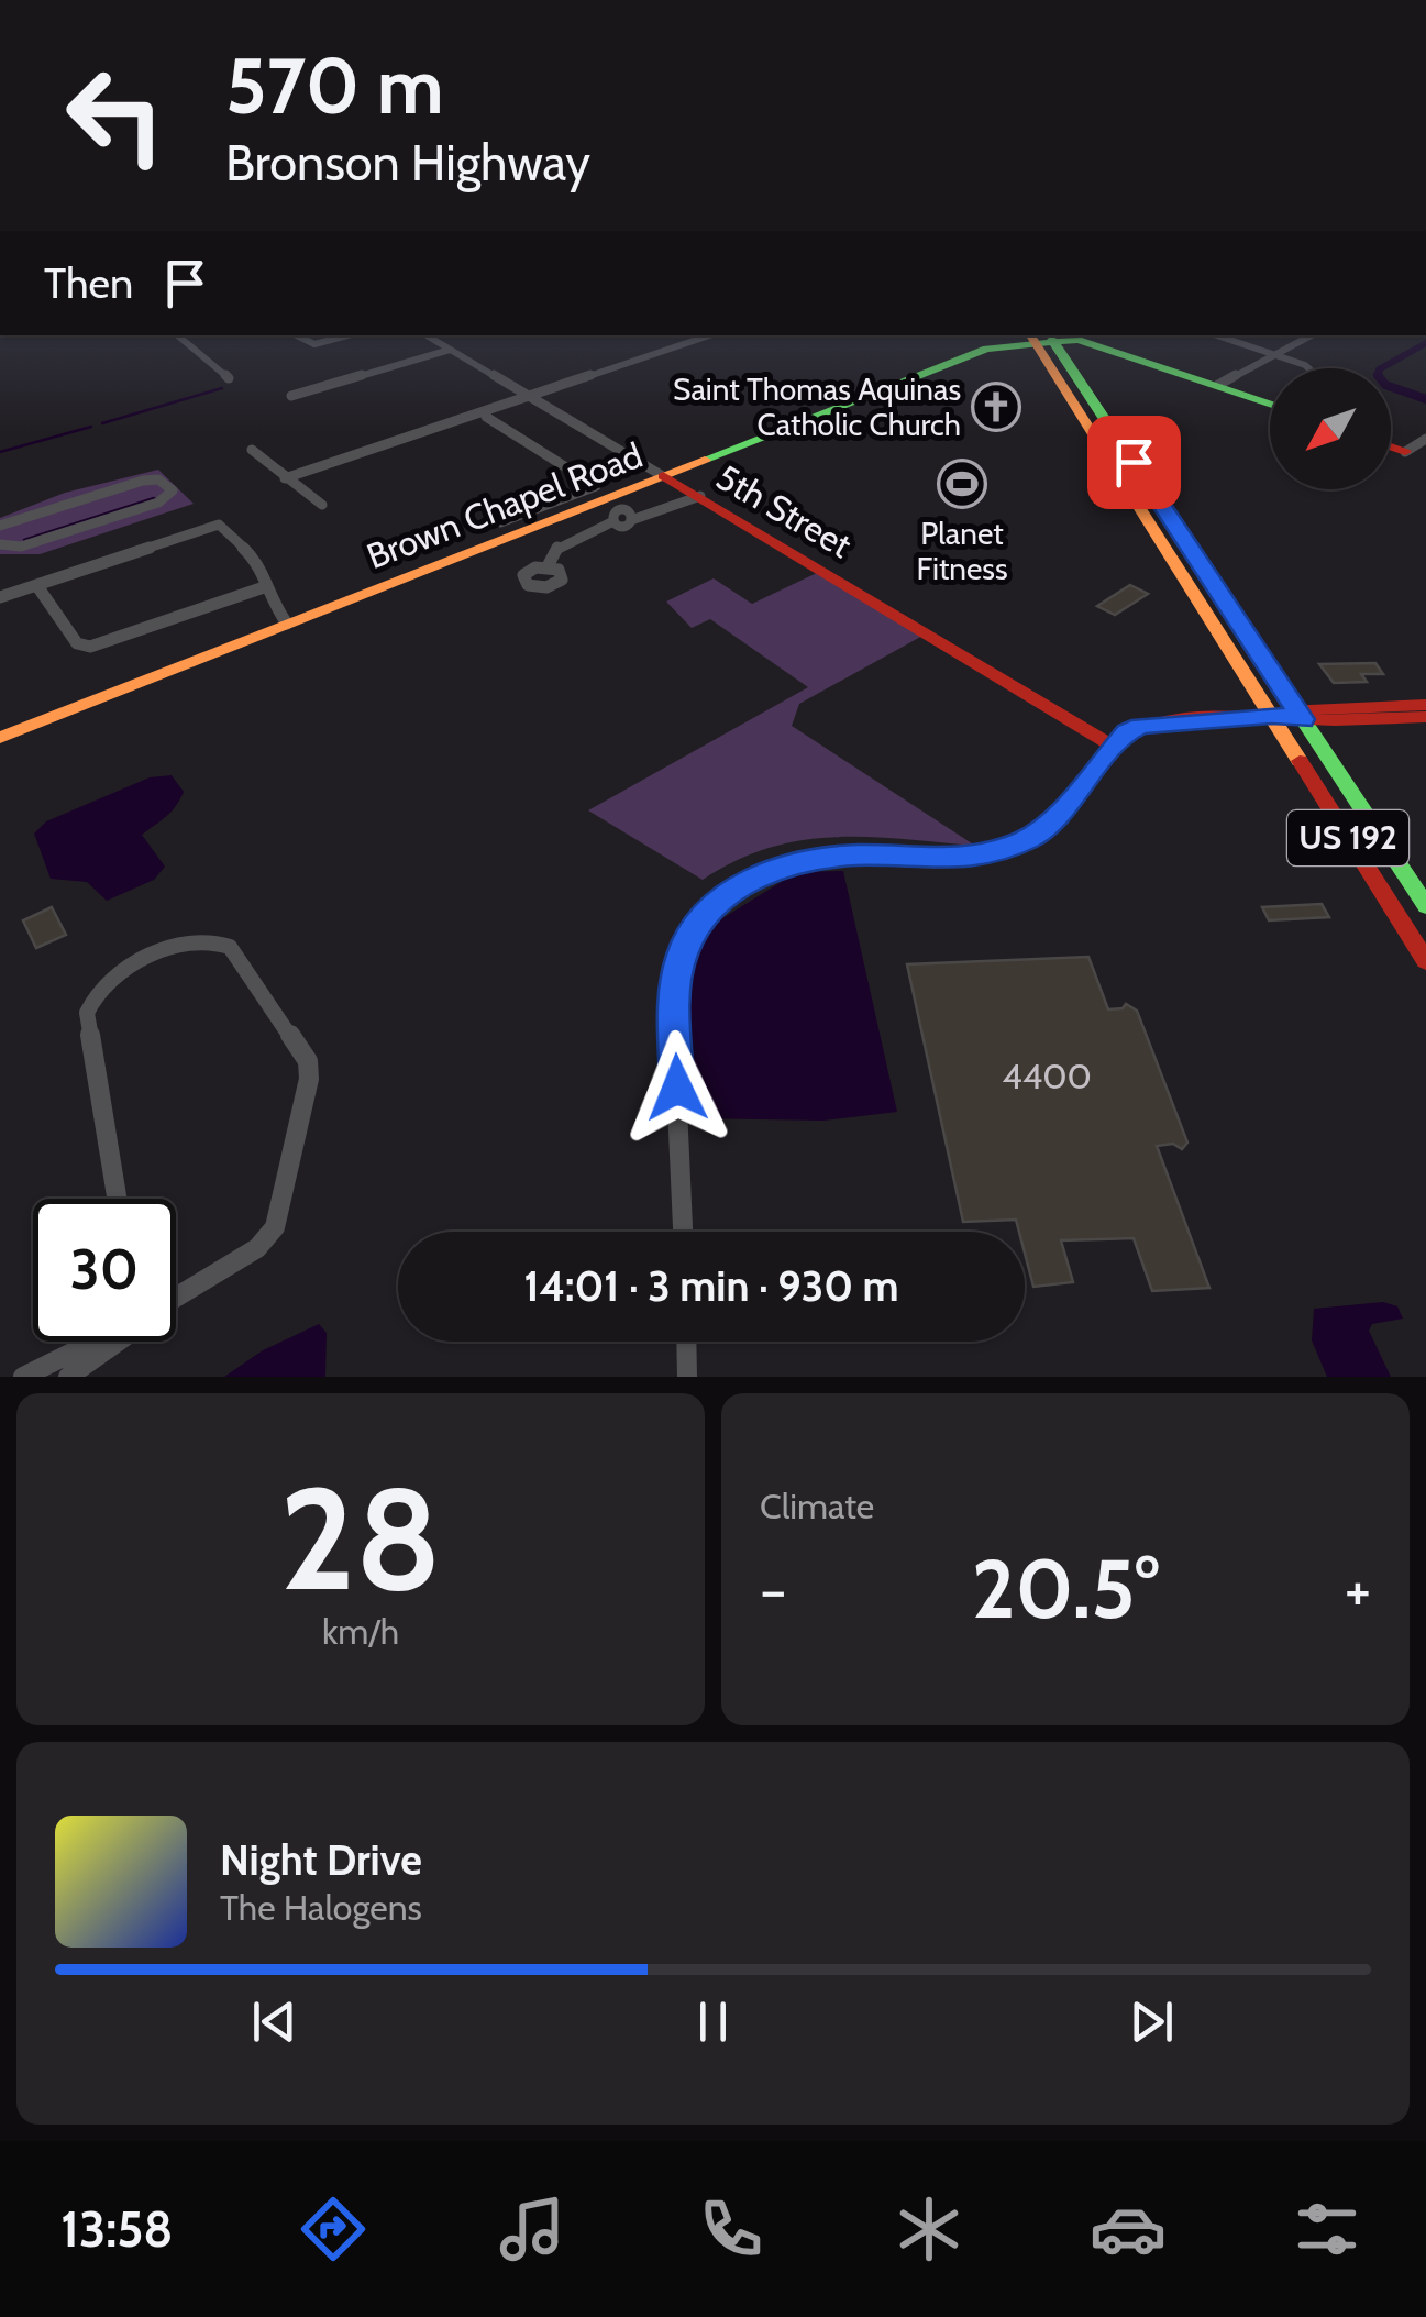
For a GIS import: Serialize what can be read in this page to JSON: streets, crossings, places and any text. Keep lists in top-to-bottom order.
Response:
{
  "streets": {
    "main road": ["Brown Chapel Road", "5th Street", "US 192"]
  },
  "crossings": [
    ["Brown Chapel Road", "5th Street"],
    ["Brown Chapel Road", "US 192"]
  ],
  "places": {
    "church": ["Saint Thomas Aquinas Catholic Church"],
    "sports": ["Planet Fitness"]
  },
  "house_numbers": ["4400"],
  "north": "bottom left",
  "page": {
    "turn": ["570 m", "Bronson Highway"],
    "then": "Then",
    "limit": "30",
    "trip": "14:01 · 3 min · 930 m",
    "tile": [
      ["28", "km/h"],
      "Climate"
    ],
    "heat": ["−", "20.5°", "+"],
    "song": ["Night Drive", "The Halogens"],
    "tabs": "13:58"
  }
}
